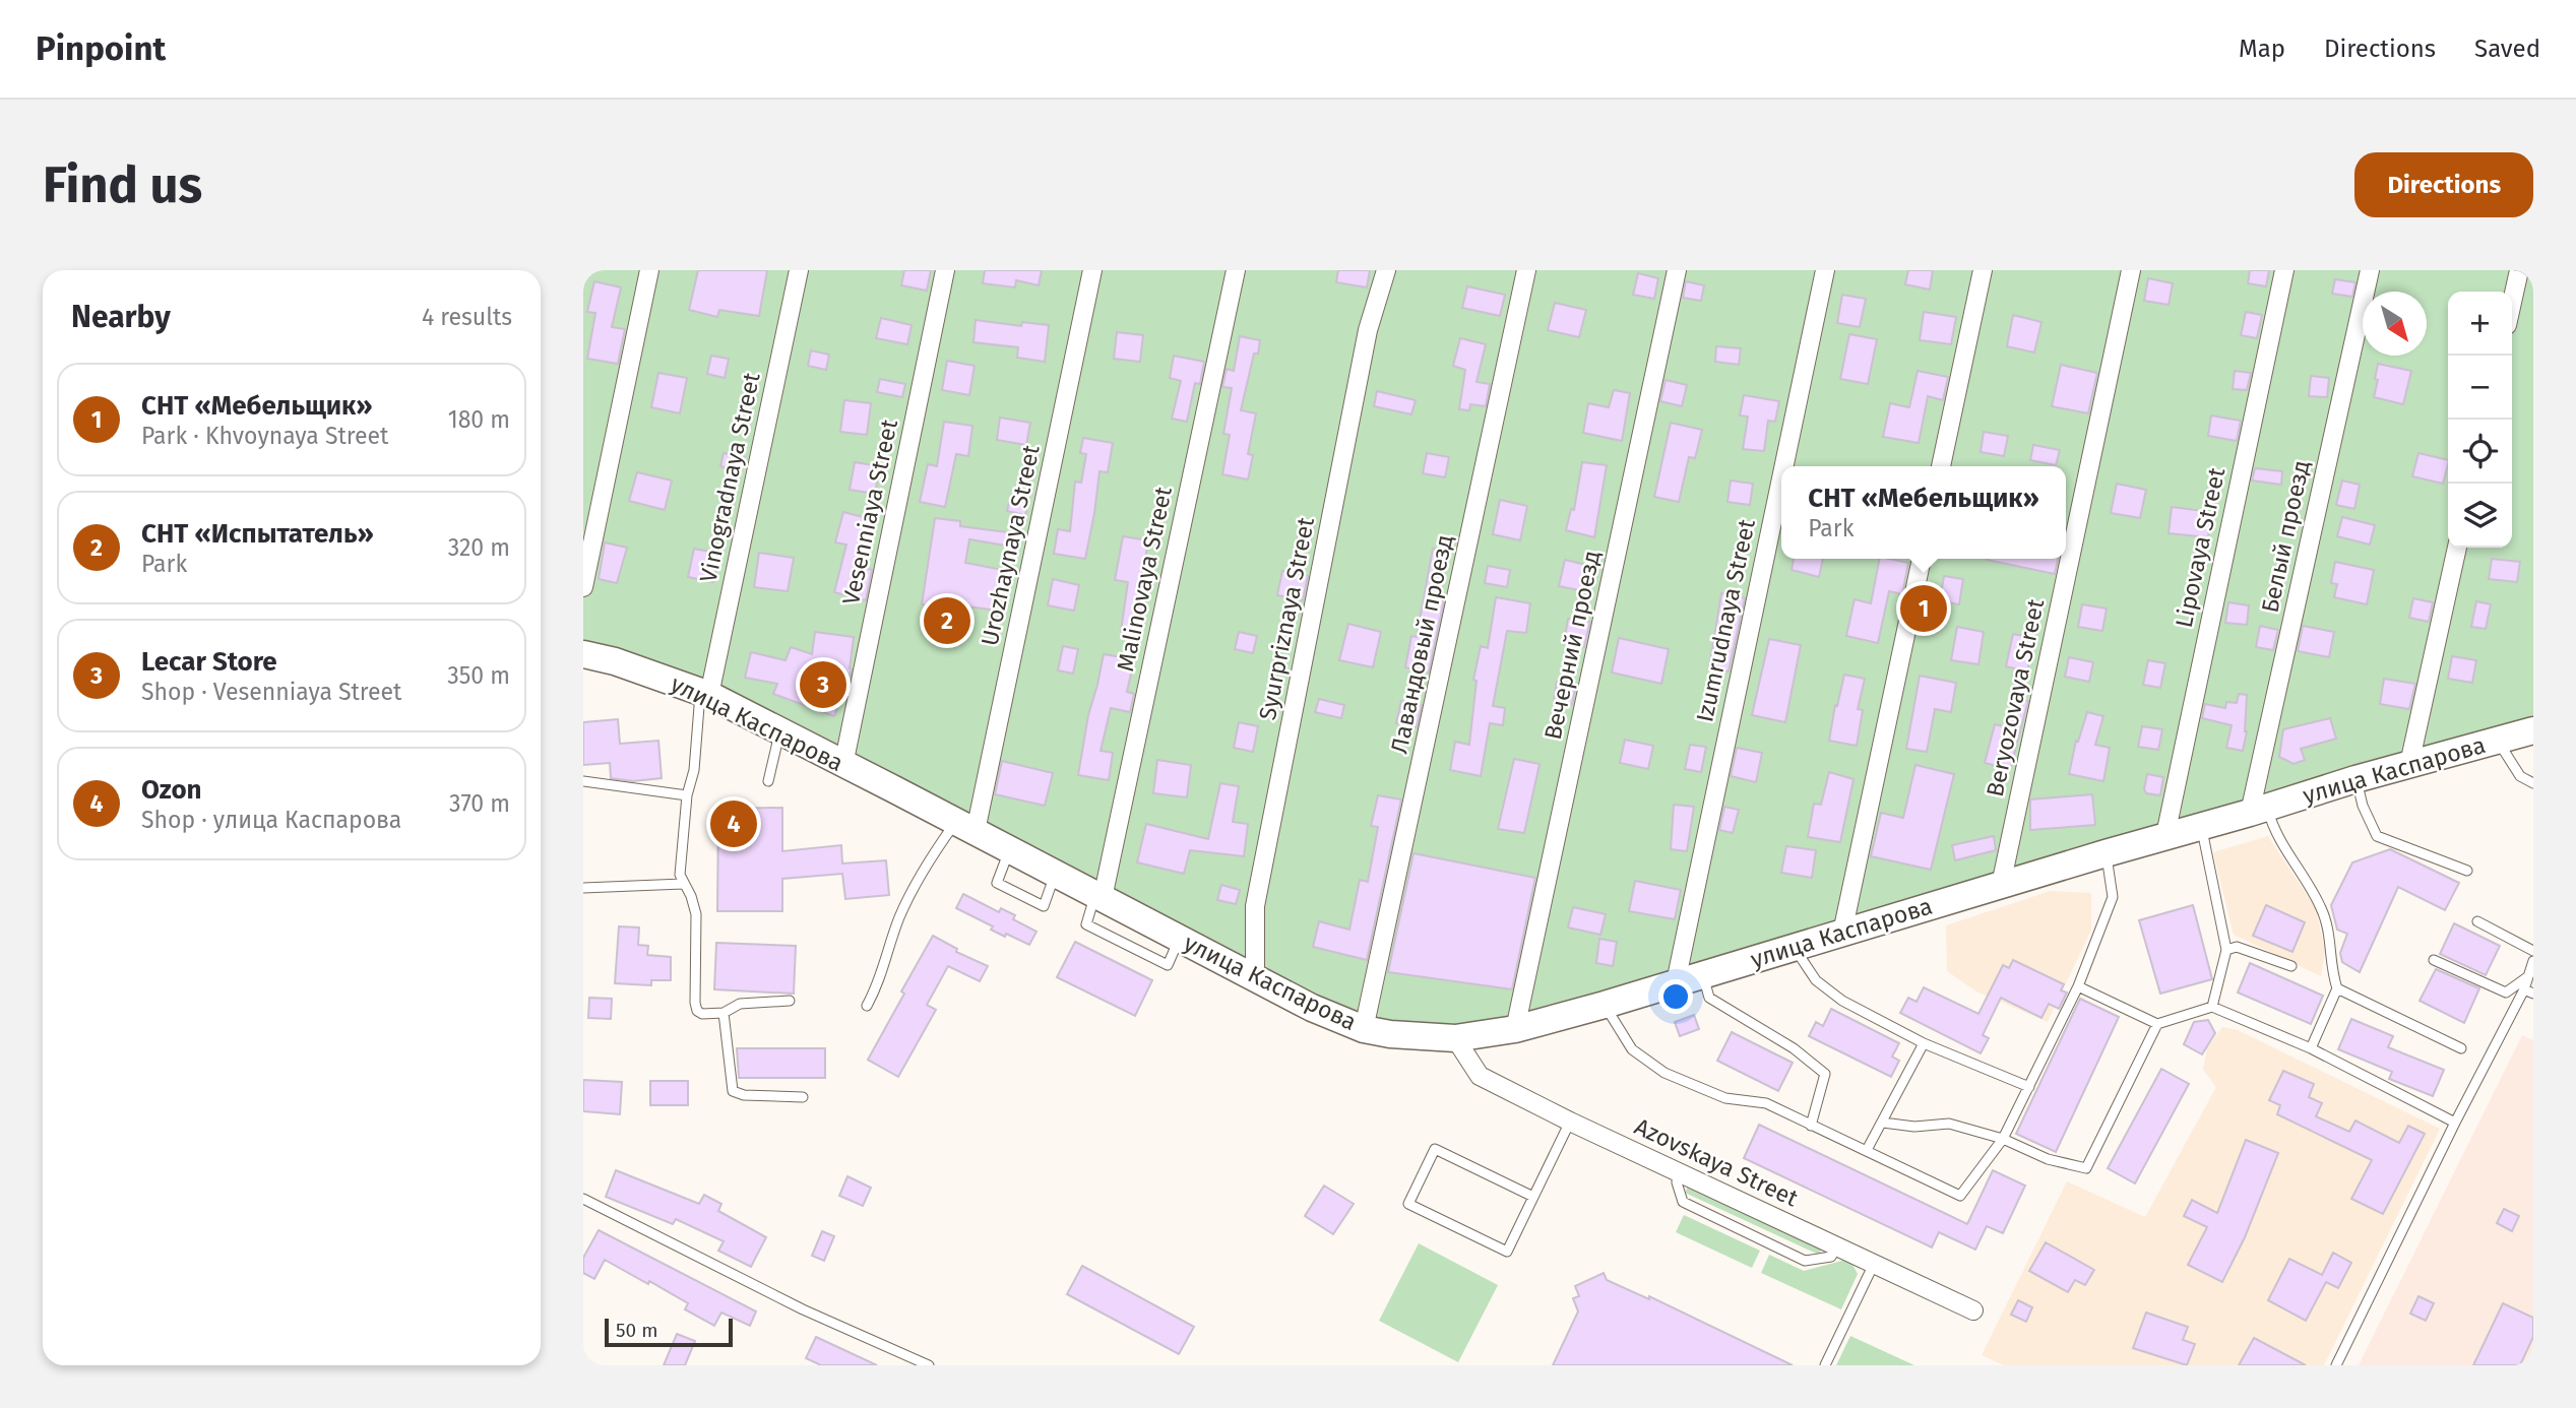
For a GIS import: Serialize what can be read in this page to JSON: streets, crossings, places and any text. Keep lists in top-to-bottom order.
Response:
{
  "streets": {
    "main road": ["улица Каспарова"],
    "street": [
      "Vinogradnaya Street",
      "Vesenniaya Street",
      "Белый проезд",
      "Urozhaynaya Street",
      "Lipovaya Street",
      "Malinovaya Street",
      "Syurpriznaya Street",
      "Izumrudnaya Street",
      "Лавандовый проезд",
      "Вечерний проезд",
      "Beryozovaya Street",
      "Azovskaya Street"
    ]
  },
  "crossings": [
    ["Vinogradnaya Street", "улица Каспарова"],
    ["Vesenniaya Street", "улица Каспарова"],
    ["Белый проезд", "улица Каспарова"],
    ["Urozhaynaya Street", "улица Каспарова"],
    ["Lipovaya Street", "улица Каспарова"],
    ["Malinovaya Street", "улица Каспарова"],
    ["Syurpriznaya Street", "улица Каспарова"],
    ["Izumrudnaya Street", "улица Каспарова"],
    ["Лавандовый проезд", "улица Каспарова"],
    ["Вечерний проезд", "улица Каспарова"],
    ["Beryozovaya Street", "улица Каспарова"],
    ["улица Каспарова", "Azovskaya Street"]
  ],
  "scale_bar": "50 m",
  "north": "bottom right",
  "page": {
    "header": "Pinpoint",
    "nav": ["Map", "Directions", "Saved"],
    "buttons": "Directions",
    "title": "Find us",
    "heading": ["Nearby", "4 results"],
    "map_buttons": ["+", "−"],
    "list": [
      {
        "mark": "1",
        "name": "СНТ «Мебельщик»",
        "note": "Park · Khvoynaya Street",
        "value": "180 m"
      },
      {
        "mark": "2",
        "name": "СНТ «Испытатель»",
        "note": "Park",
        "value": "320 m"
      },
      {
        "mark": "3",
        "name": "Lecar Store",
        "note": "Shop · Vesenniaya Street",
        "value": "350 m"
      },
      {
        "mark": "4",
        "name": "Ozon",
        "note": "Shop · улица Каспарова",
        "value": "370 m"
      }
    ],
    "popup": ["СНТ «Мебельщик»", "Park"],
    "pins": [
      "1",
      "2",
      "3",
      "4"
    ],
    "scale": "50 m"
  }
}
